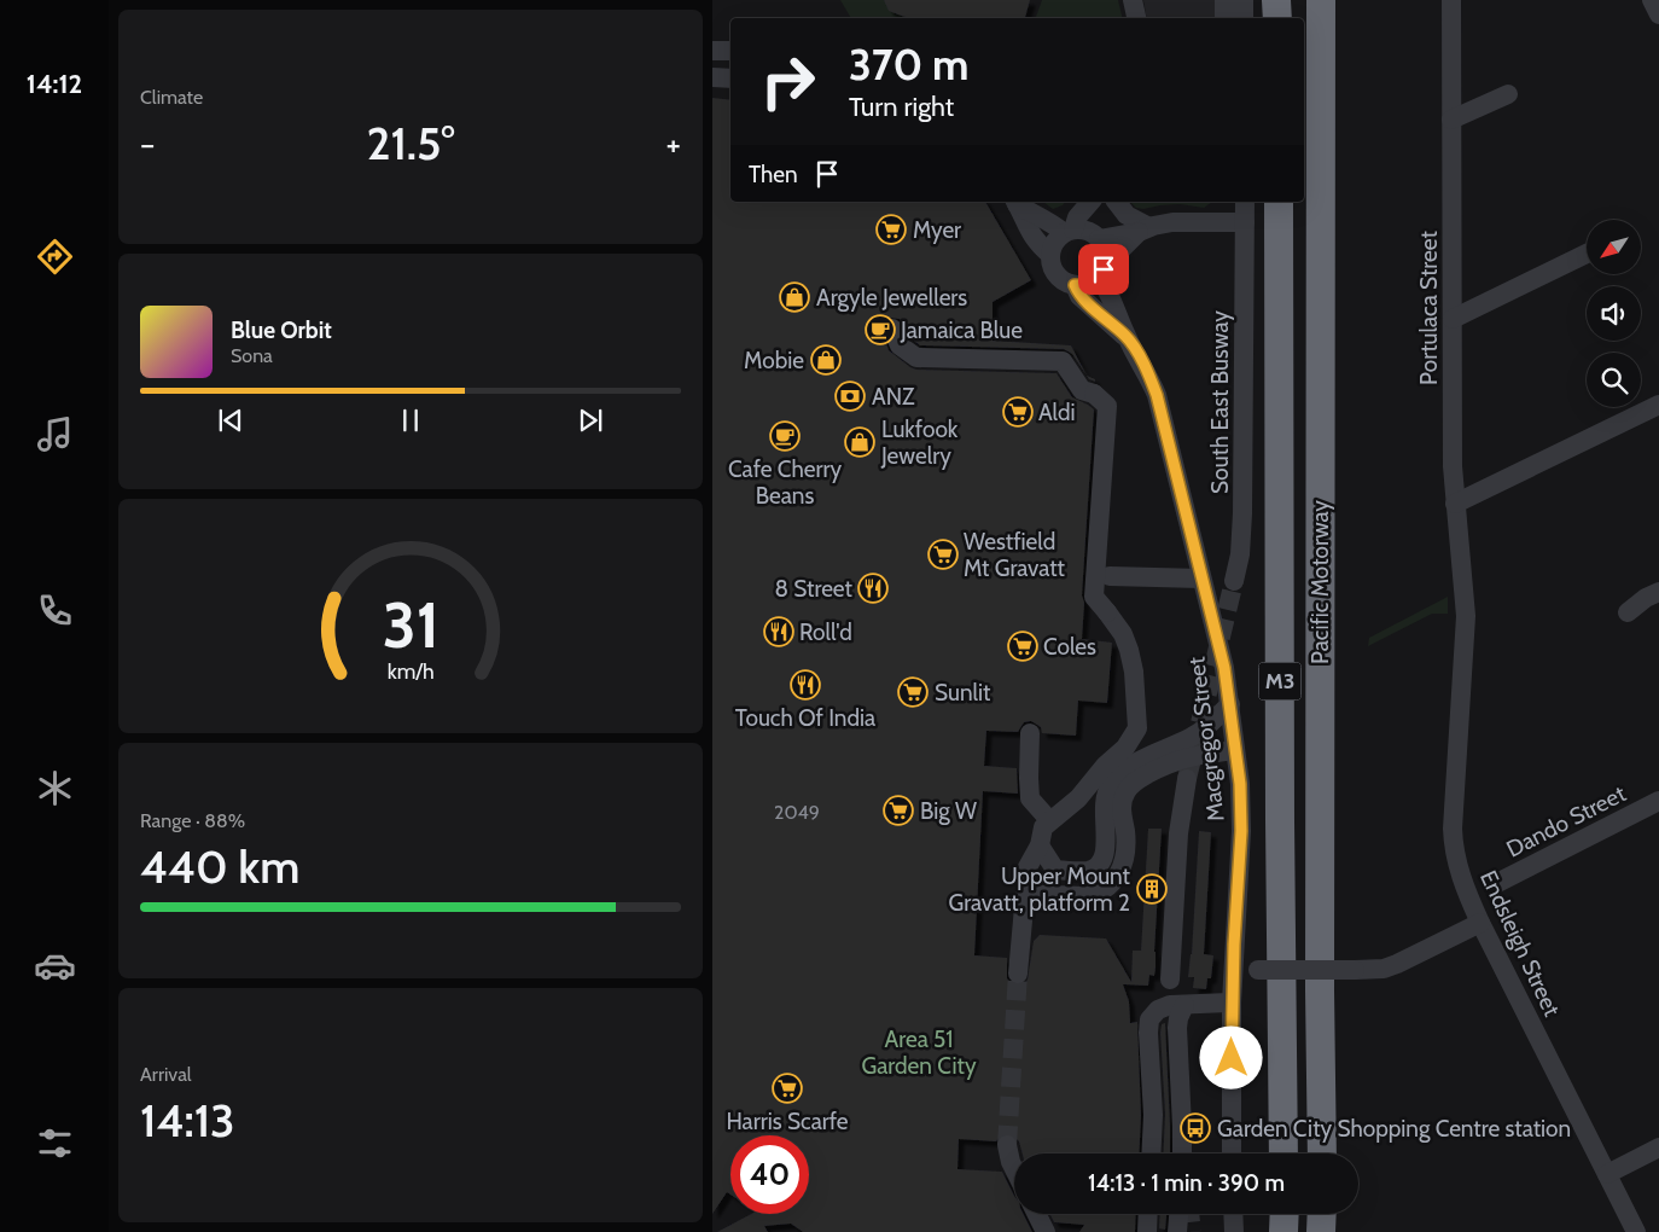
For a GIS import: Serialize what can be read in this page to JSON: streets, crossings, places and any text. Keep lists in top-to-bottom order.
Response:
{
  "streets": {
    "highway": ["Pacific Motorway", "M3"],
    "street": [
      "Portulaca Street",
      "South East Busway",
      "Macgregor Street",
      "Dando Street",
      "Endsleigh Street"
    ]
  },
  "crossings": [
    ["Portulaca Street", "Endsleigh Street"]
  ],
  "parks": ["Area 51 Garden City"],
  "places": {
    "supermarket": [
      "Myer",
      "Aldi",
      "Westfield Mt Gravatt",
      "Coles",
      "Sunlit",
      "Big W",
      "Harris Scarfe"
    ],
    "shop": ["Argyle Jewellers", "Mobie", "Lukfook Jewelry"],
    "cafe": ["Jamaica Blue", "Cafe Cherry Beans"],
    "bank": ["ANZ"],
    "restaurant": ["8 Street", "Roll'd", "Touch Of India"],
    "building": ["Upper Mount Gravatt, platform 2"],
    "bus stop": ["Garden City Shopping Centre station"]
  },
  "house_numbers": ["2049"],
  "north": "bottom left",
  "page": {
    "tabs": "14:12",
    "tile": [
      "Climate",
      ["Range · 88%", "440 km"],
      ["Arrival", "14:13"]
    ],
    "turn": ["370 m", "Turn right"],
    "heat": ["−", "21.5°", "+"],
    "then": "Then",
    "song": ["Blue Orbit", "Sona"],
    "limit": "40",
    "trip": "14:13 · 1 min · 390 m",
    "gauge": ["31", "km/h"]
  }
}
